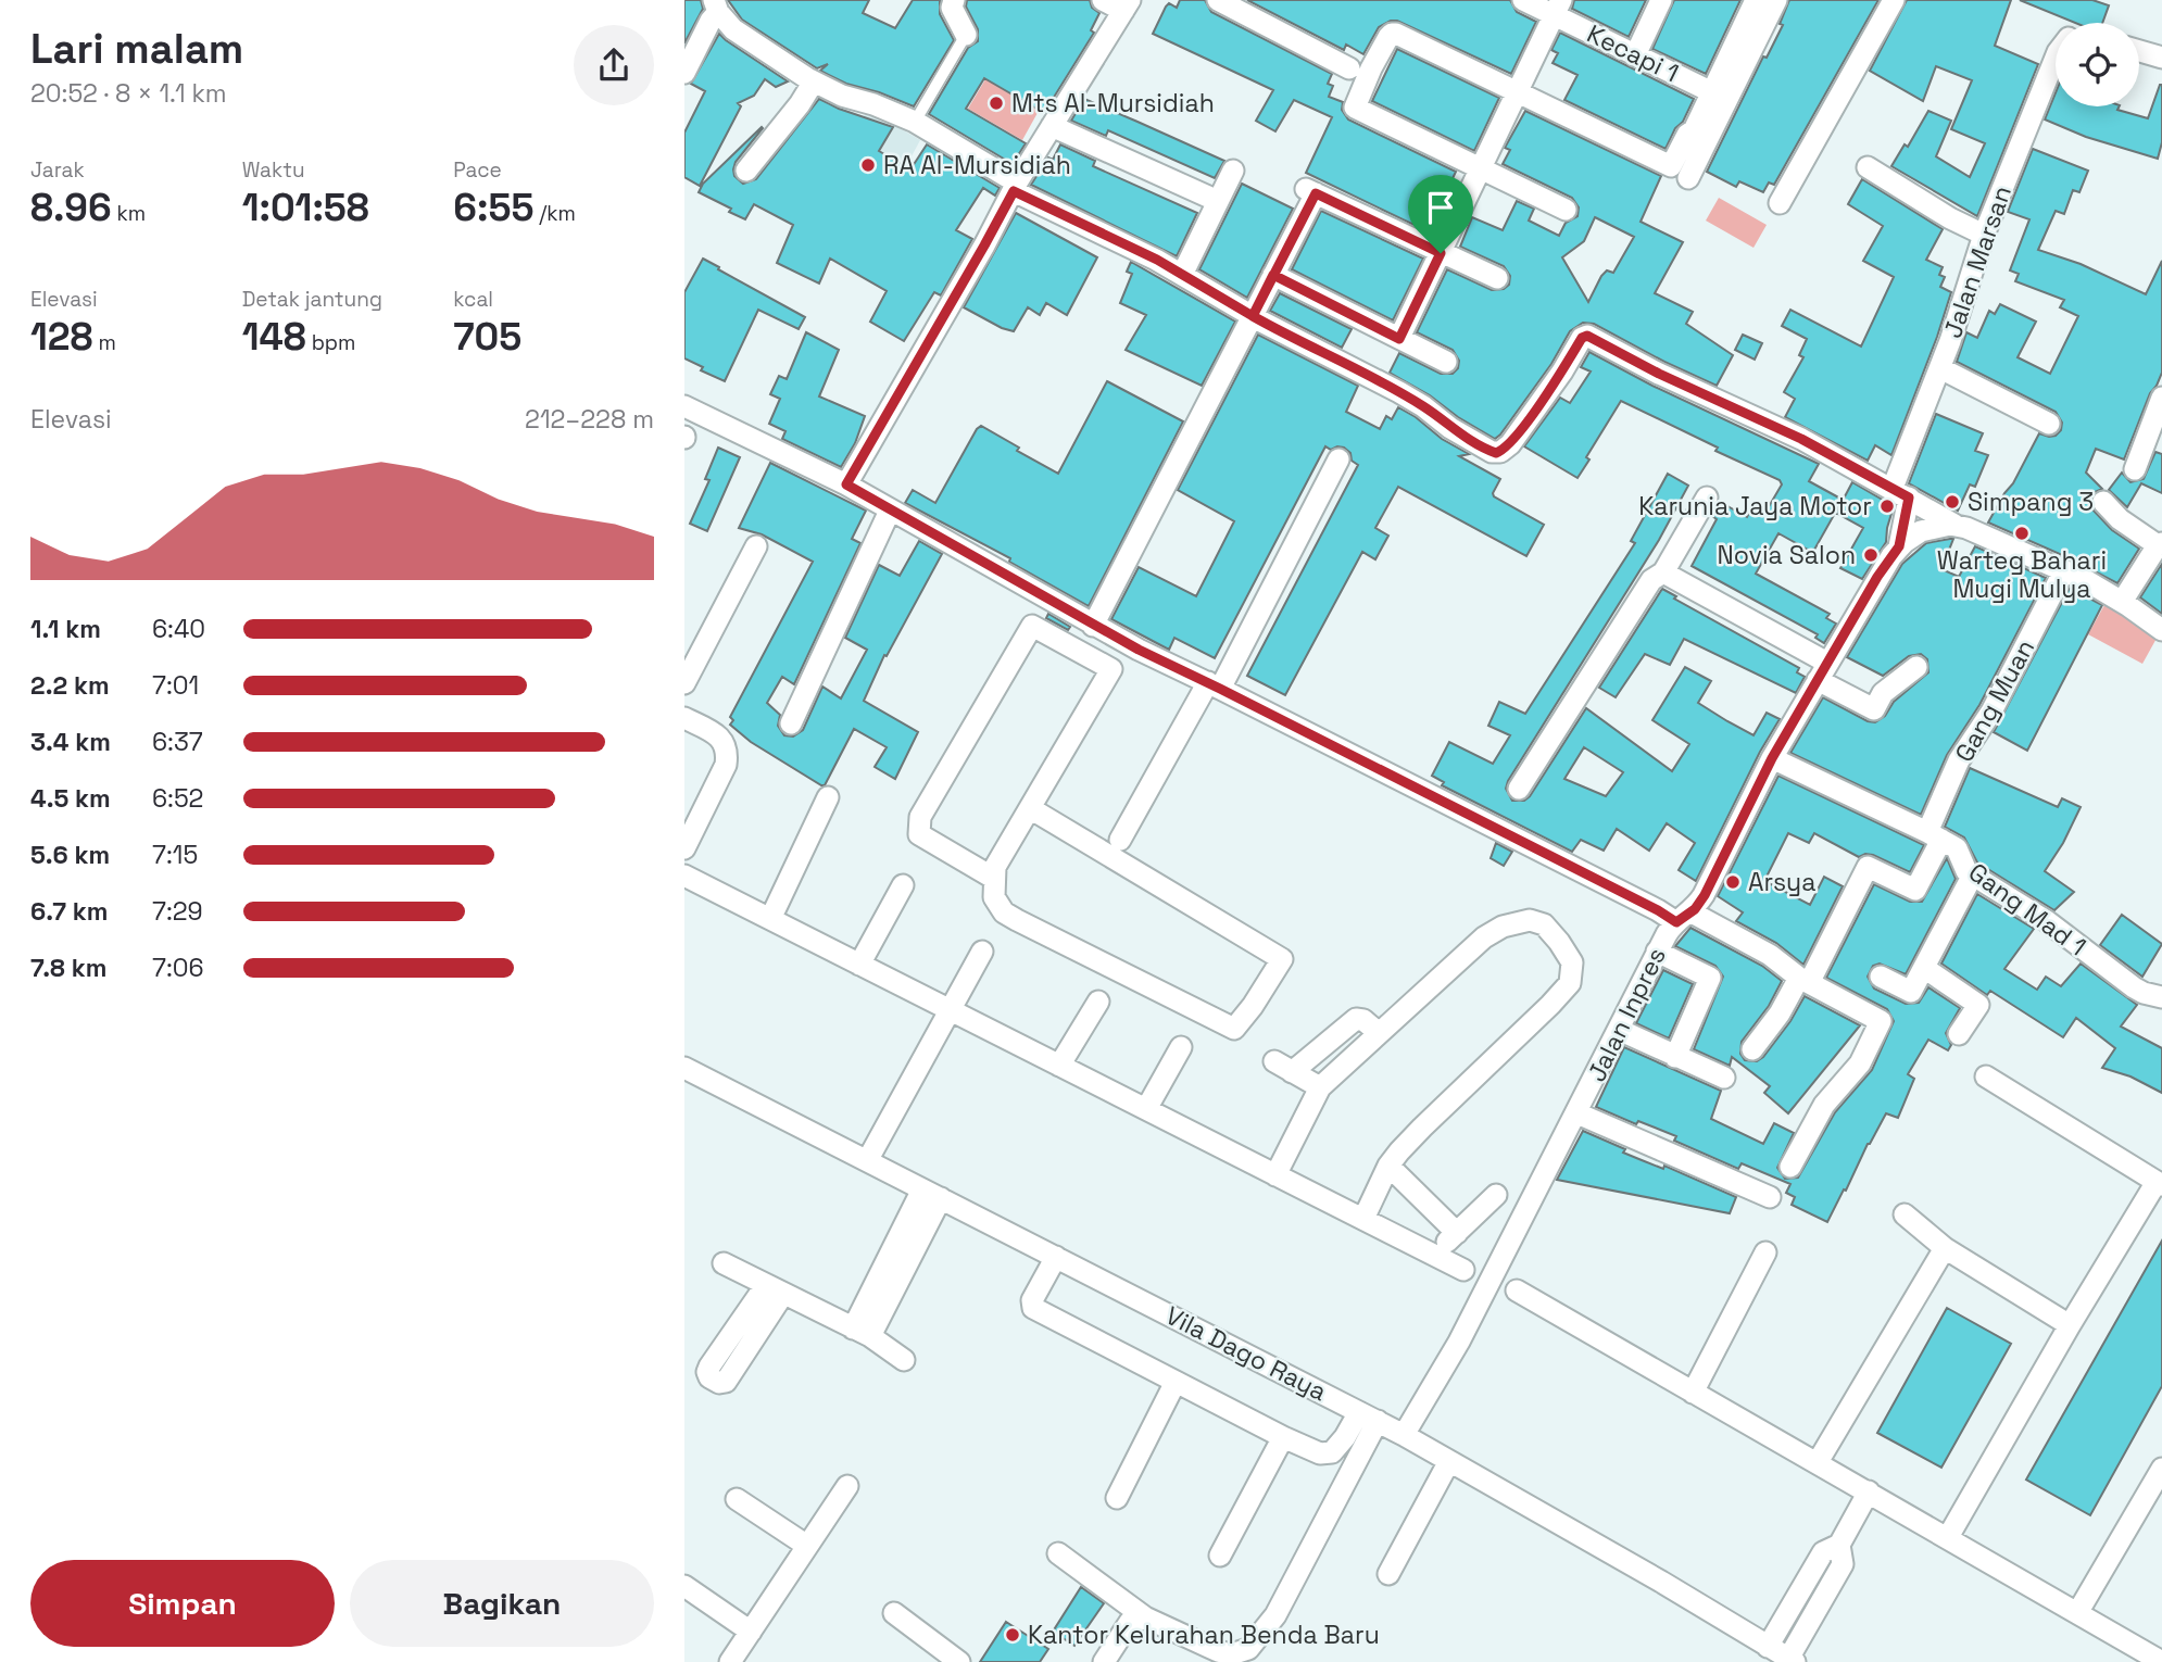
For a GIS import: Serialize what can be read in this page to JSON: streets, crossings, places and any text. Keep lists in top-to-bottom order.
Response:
{
  "streets": {
    "street": [
      "Kecapi 1",
      "Jalan Marsan",
      "Gang Muan",
      "Gang Mad 1",
      "Jalan Inpres",
      "Vila Dago Raya"
    ]
  },
  "crossings": [
    ["Jalan Marsan", "Jalan Inpres"],
    ["Gang Muan", "Gang Mad 1"],
    ["Gang Mad 1", "Jalan Inpres"],
    ["Jalan Inpres", "Vila Dago Raya"]
  ],
  "places": [
    "Mts Al-Mursidiah",
    "RA Al-Mursidiah",
    "Simpang 3",
    "Karunia Jaya Motor",
    "Warteg Bahari Mugi Mulya",
    "Novia Salon",
    "Arsya",
    "Kantor Kelurahan Benda Baru"
  ],
  "page": {
    "heading": ["Lari malam", "20:52 · 8 × 1.1 km"],
    "stats": [
      ["Jarak", "8.96 km"],
      ["Waktu", "1:01:58"],
      ["Pace", "6:55 /km"],
      ["Elevasi", "128 m"],
      ["Detak jantung", "148 bpm"],
      ["kcal", "705"]
    ],
    "chart": ["Elevasi", "212–228 m"],
    "list": [
      {
        "name": "1.1 km",
        "note": "6:40"
      },
      {
        "name": "2.2 km",
        "note": "7:01"
      },
      {
        "name": "3.4 km",
        "note": "6:37"
      },
      {
        "name": "4.5 km",
        "note": "6:52"
      },
      {
        "name": "5.6 km",
        "note": "7:15"
      },
      {
        "name": "6.7 km",
        "note": "7:29"
      },
      {
        "name": "7.8 km",
        "note": "7:06"
      }
    ],
    "buttons": ["Simpan", "Bagikan"]
  }
}
